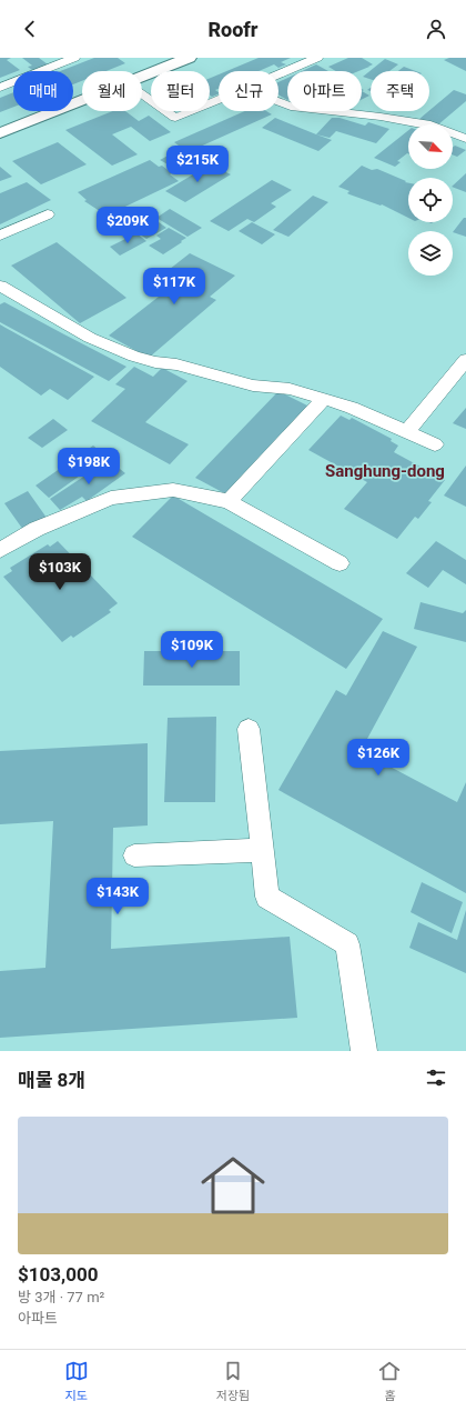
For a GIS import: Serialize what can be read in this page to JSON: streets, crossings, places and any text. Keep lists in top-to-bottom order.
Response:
{
  "districts": ["Sanghung-dong"],
  "north": "bottom right",
  "page": {
    "header": "Roofr",
    "chip": [
      "매매",
      "월세",
      "필터",
      "신규",
      "아파트",
      "주택"
    ],
    "price": [
      "$215K",
      "$209K",
      "$117K",
      "$198K",
      "$103K",
      "$109K",
      "$126K",
      "$143K"
    ],
    "heading": "매물 8개",
    "list": [
      {
        "name": "$103,000",
        "note": "방 3개 · 77 m² · 아파트"
      }
    ],
    "tabs": ["지도", "저장됨", "홈"]
  }
}
